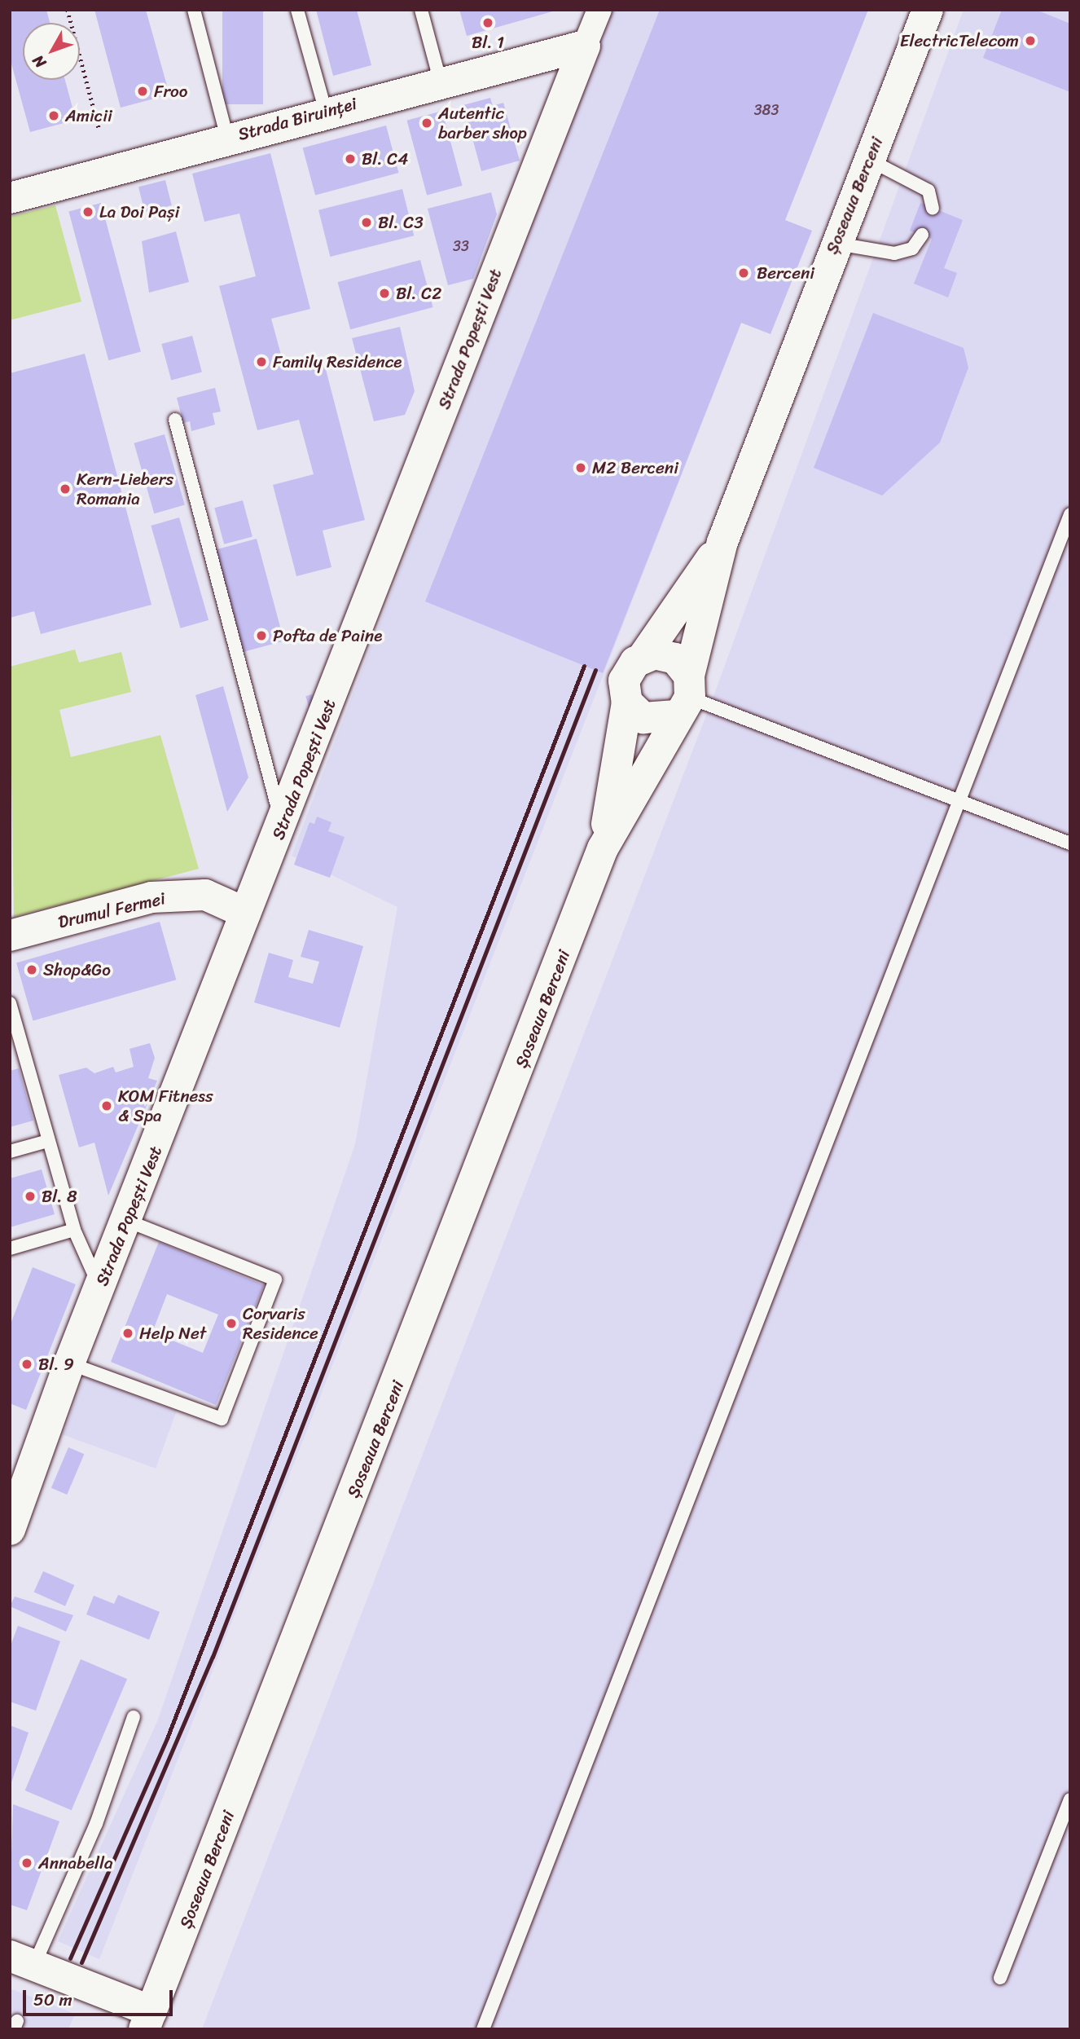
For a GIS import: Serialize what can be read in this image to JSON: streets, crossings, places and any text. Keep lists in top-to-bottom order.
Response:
{
  "streets": {
    "main road": [
      "Strada Biruinței",
      "Șoseaua Berceni",
      "Strada Popești Vest",
      "Drumul Fermei"
    ]
  },
  "crossings": [
    ["Strada Biruinței", "Strada Popești Vest"],
    ["Strada Popești Vest", "Drumul Fermei"]
  ],
  "places": [
    "Bl. 1",
    "ElectricTelecom",
    "Froo",
    "Amicii",
    "Autentic barber shop",
    "Bl. C4",
    "La Doi Pași",
    "Bl. C3",
    "Berceni",
    "Bl. C2",
    "Family Residence",
    "M2 Berceni",
    "Kern-Liebers Romania",
    "Pofta de Paine",
    "Shop&Go",
    "KOM Fitness & Spa",
    "Bl. 8",
    "Corvaris Residence",
    "Help Net",
    "Bl. 9",
    "Annabella"
  ],
  "house_numbers": ["383", "33"],
  "scale_bar": "50 m",
  "north": "bottom left"
}
